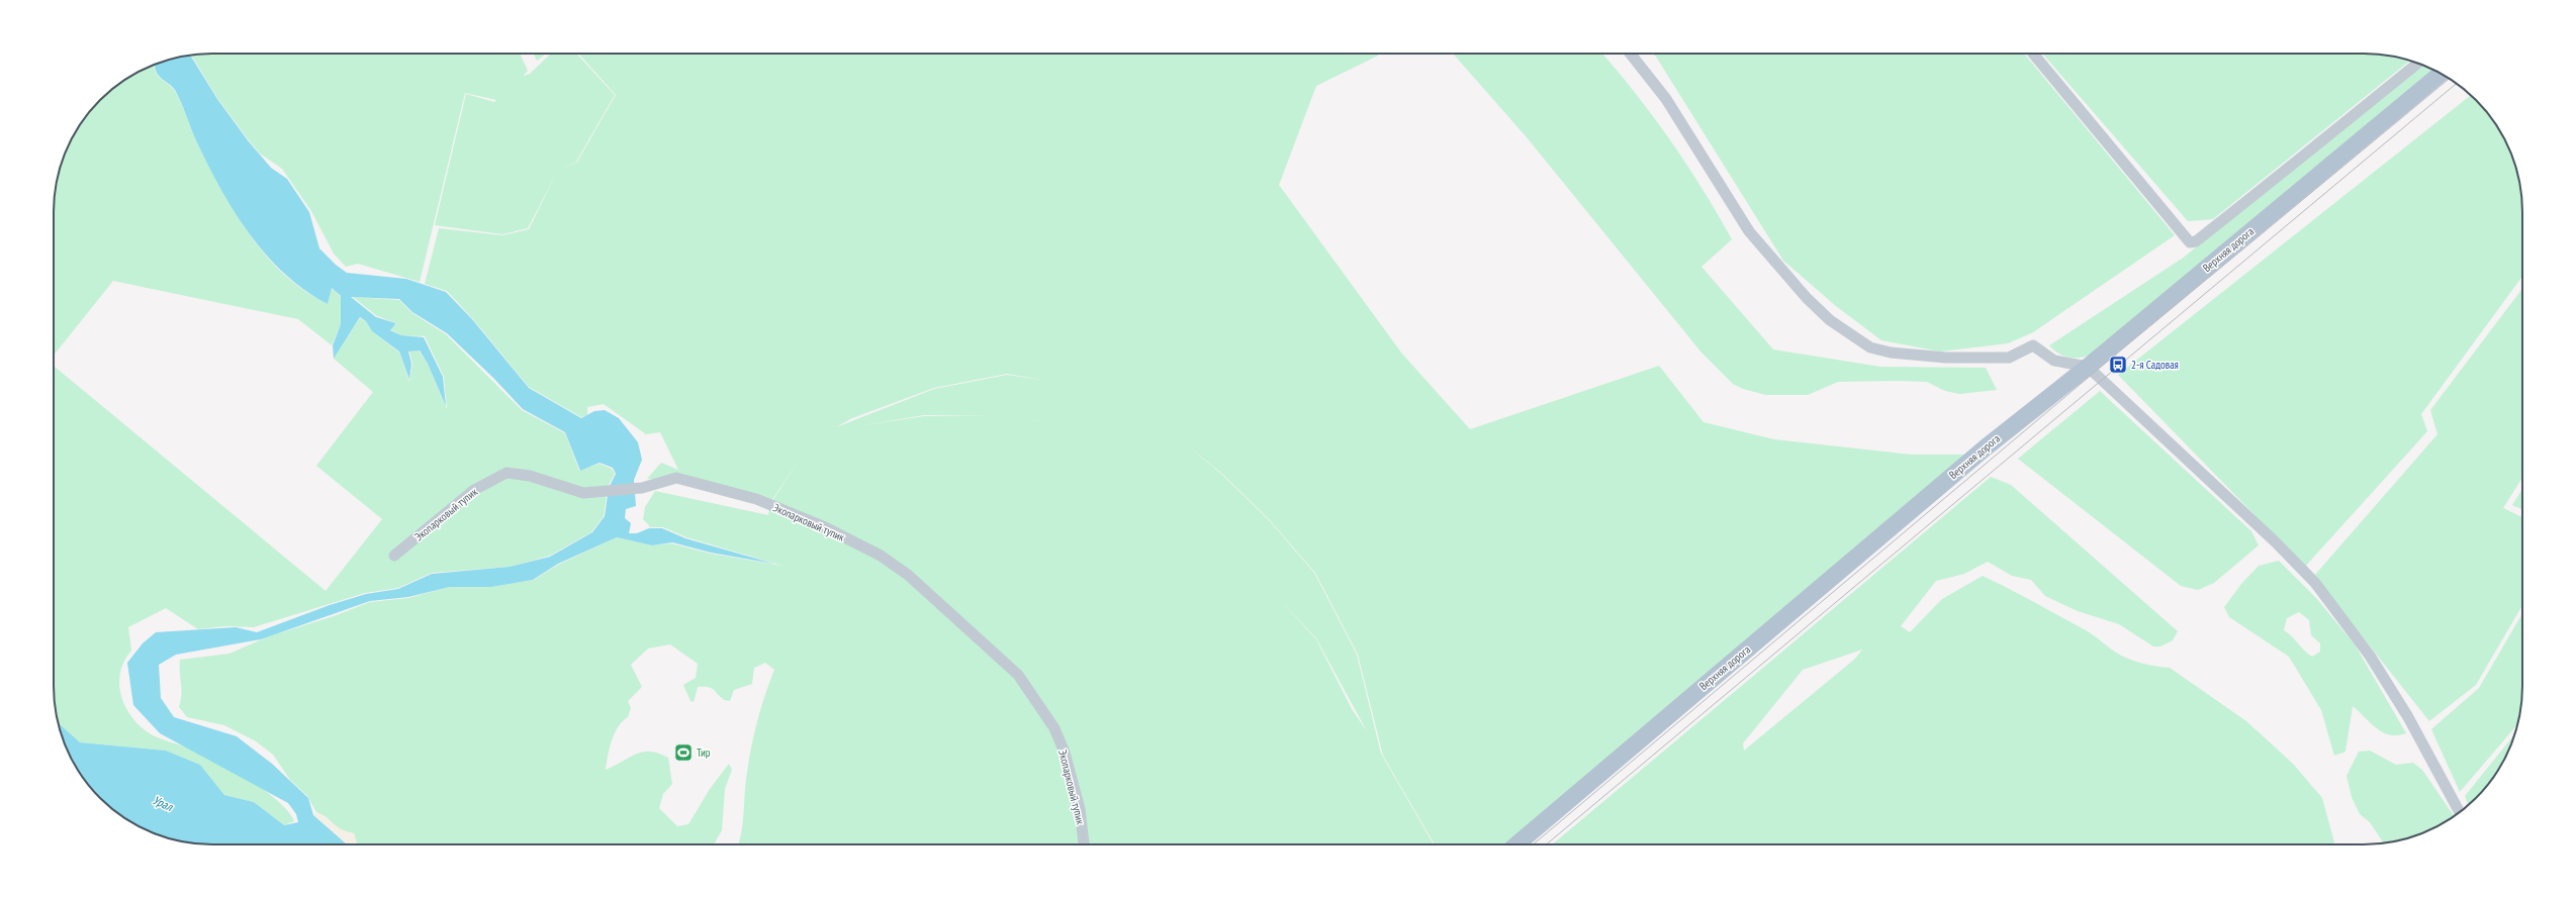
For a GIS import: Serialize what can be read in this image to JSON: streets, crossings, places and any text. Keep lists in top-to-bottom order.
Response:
{
  "streets": {
    "main road": ["Верхняя дорога"],
    "street": ["Экопарковый тупик"]
  },
  "water": ["Урал"],
  "places": {
    "bus stop": ["2-я Садовая"],
    "sports": ["Тир"]
  }
}
